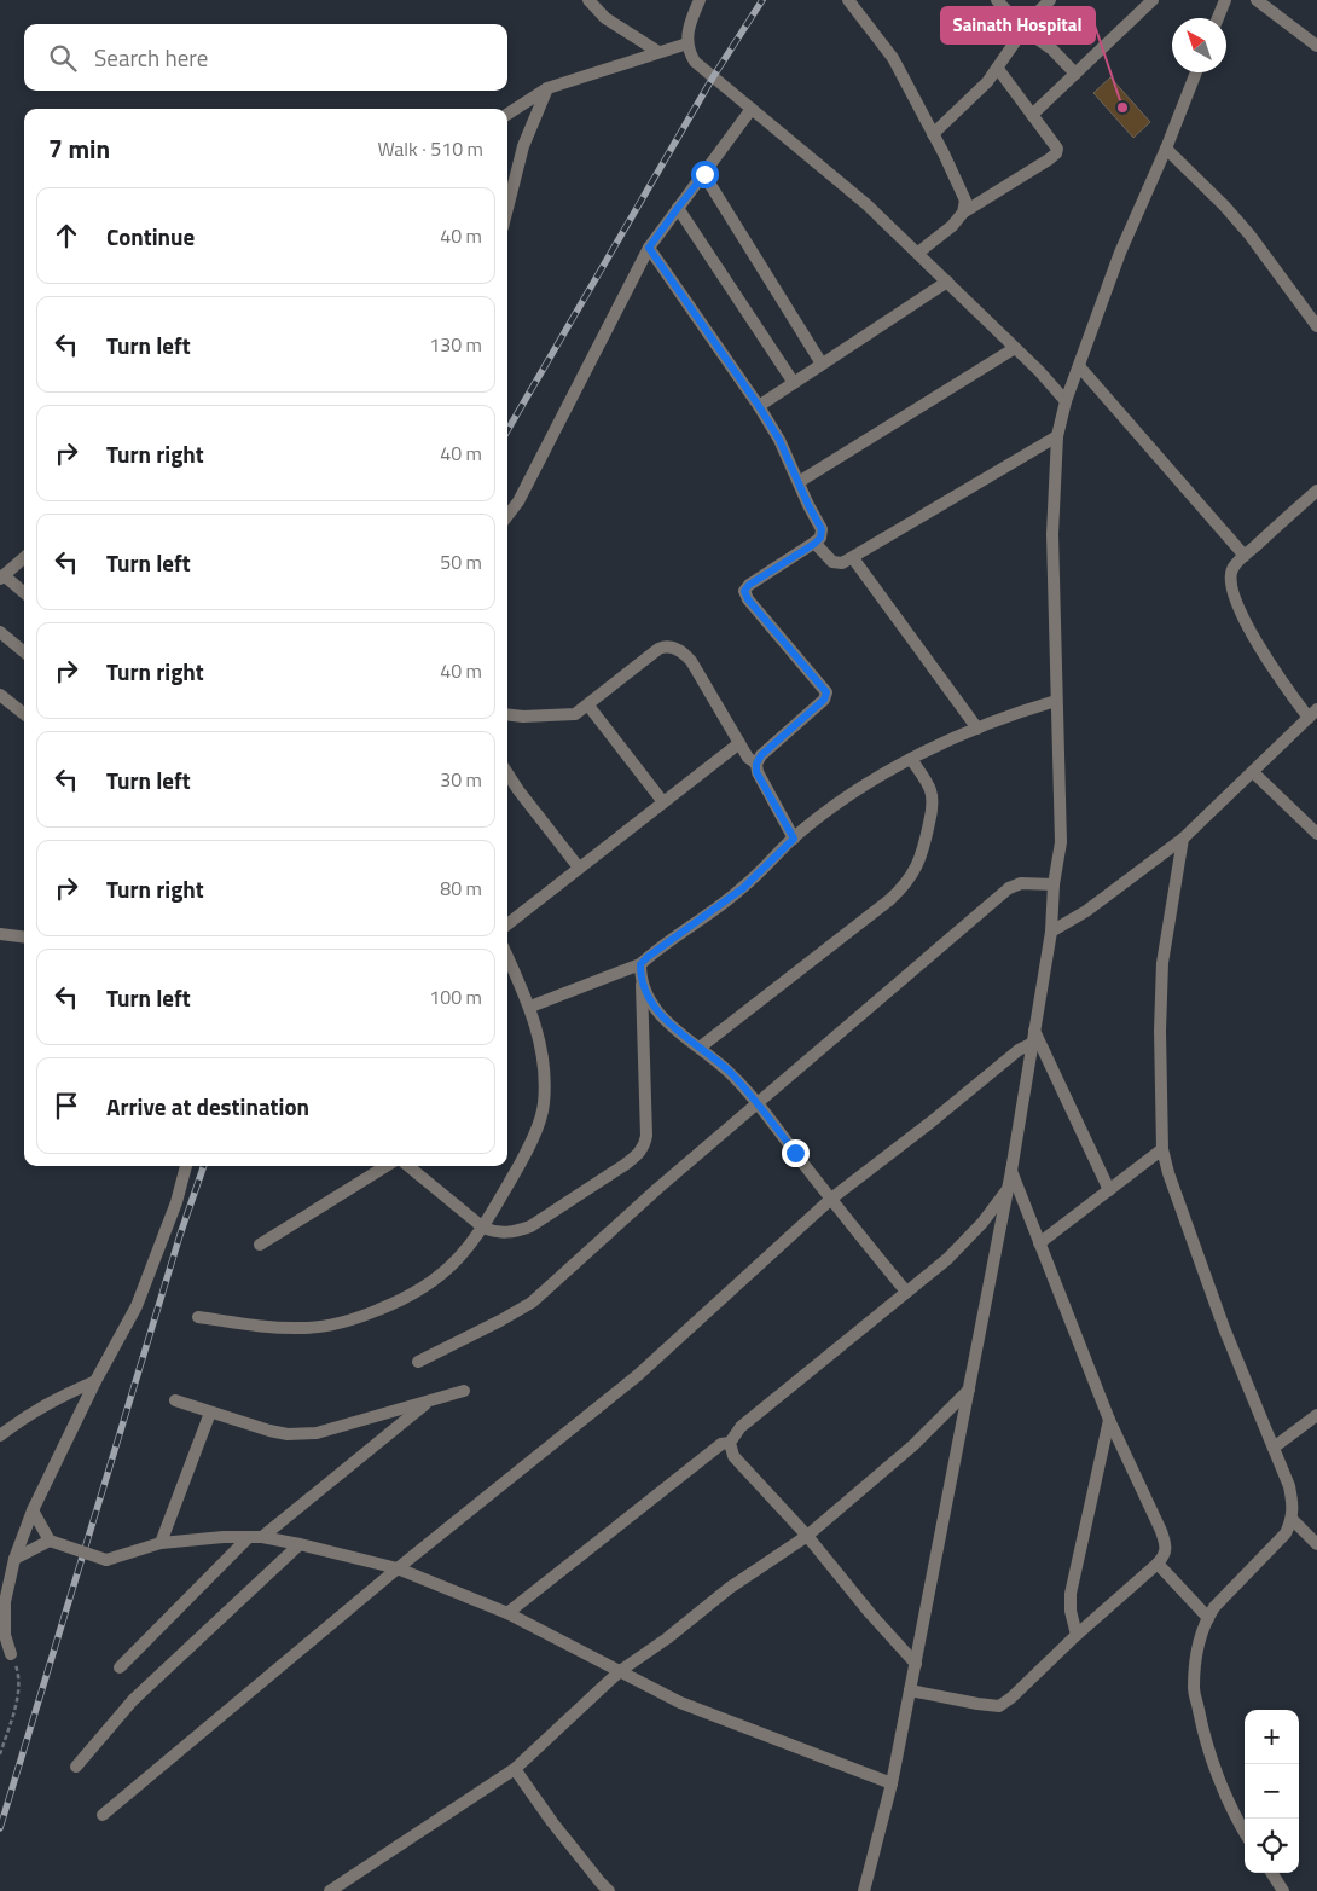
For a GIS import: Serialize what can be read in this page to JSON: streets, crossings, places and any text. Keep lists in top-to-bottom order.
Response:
{
  "places": ["Sainath Hospital"],
  "north": "top left",
  "page": {
    "search": "Search here",
    "heading": ["7 min", "Walk · 510 m"],
    "list": [
      ["Continue", "40 m"],
      ["Turn left", "130 m"],
      ["Turn right", "40 m"],
      ["Turn left", "50 m"],
      ["Turn right", "40 m"],
      ["Turn left", "30 m"],
      ["Turn right", "80 m"],
      ["Turn left", "100 m"],
      "Arrive at destination"
    ],
    "map_buttons": ["+", "−"]
  }
}
